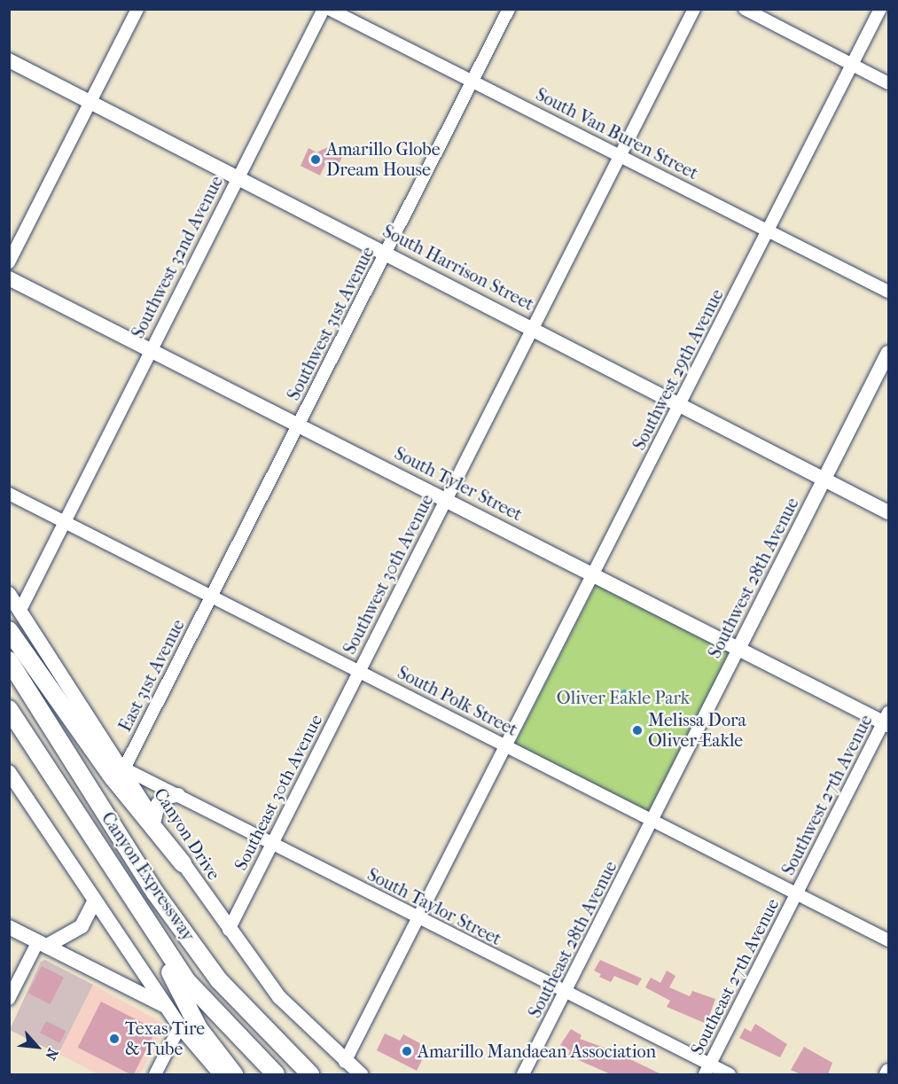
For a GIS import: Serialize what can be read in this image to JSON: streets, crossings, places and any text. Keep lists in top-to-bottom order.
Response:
{
  "streets": {
    "highway": ["Canyon Expressway"],
    "main road": [
      "South Harrison Street",
      "South Tyler Street",
      "Southwest 28th Avenue",
      "Canyon Drive"
    ],
    "street": [
      "South Van Buren Street",
      "Southwest 32nd Avenue",
      "Southwest 31st Avenue",
      "Southwest 29th Avenue",
      "Southwest 30th Avenue",
      "East 31st Avenue",
      "South Polk Street",
      "Southeast 30th Avenue",
      "Southwest 27th Avenue",
      "South Taylor Street",
      "Southeast 28th Avenue",
      "Southeast 27th Avenue"
    ]
  },
  "crossings": [
    ["South Van Buren Street", "Southwest 31st Avenue"],
    ["South Van Buren Street", "Southwest 29th Avenue"],
    ["South Van Buren Street", "Southwest 30th Avenue"],
    ["Southwest 32nd Avenue", "South Harrison Street"],
    ["Southwest 32nd Avenue", "South Tyler Street"],
    ["Southwest 32nd Avenue", "South Polk Street"],
    ["Southwest 32nd Avenue", "Canyon Drive"],
    ["South Harrison Street", "Southwest 31st Avenue"],
    ["South Harrison Street", "Southwest 29th Avenue"],
    ["South Harrison Street", "Southwest 30th Avenue"],
    ["South Harrison Street", "Southwest 28th Avenue"],
    ["Southwest 31st Avenue", "South Tyler Street"],
    ["Southwest 31st Avenue", "East 31st Avenue"],
    ["Southwest 31st Avenue", "South Polk Street"],
    ["Southwest 29th Avenue", "South Tyler Street"],
    ["Southwest 29th Avenue", "South Polk Street"],
    ["Southwest 29th Avenue", "Canyon Drive"],
    ["Southwest 29th Avenue", "South Taylor Street"],
    ["South Tyler Street", "Southwest 30th Avenue"],
    ["South Tyler Street", "Southwest 28th Avenue"],
    ["South Tyler Street", "Southwest 27th Avenue"],
    ["Southwest 30th Avenue", "South Polk Street"],
    ["Southwest 30th Avenue", "Southeast 30th Avenue"],
    ["Southwest 28th Avenue", "South Polk Street"],
    ["Southwest 28th Avenue", "Southeast 28th Avenue"],
    ["East 31st Avenue", "South Polk Street"],
    ["East 31st Avenue", "Canyon Drive"],
    ["East 31st Avenue", "South Taylor Street"],
    ["South Polk Street", "Southeast 30th Avenue"],
    ["South Polk Street", "Southwest 27th Avenue"],
    ["South Polk Street", "Southeast 28th Avenue"],
    ["South Polk Street", "Southeast 27th Avenue"],
    ["Southeast 30th Avenue", "Canyon Drive"],
    ["Southeast 30th Avenue", "South Taylor Street"],
    ["Southwest 27th Avenue", "Southeast 27th Avenue"],
    ["Canyon Drive", "South Taylor Street"],
    ["South Taylor Street", "Southeast 28th Avenue"],
    ["South Taylor Street", "Southeast 27th Avenue"]
  ],
  "parks": ["Oliver Eakle Park"],
  "places": [
    "Amarillo Globe Dream House",
    "Melissa Dora Oliver-Eakle",
    "Texas Tire & Tube",
    "Amarillo Mandaean Association"
  ],
  "north": "bottom right"
}
